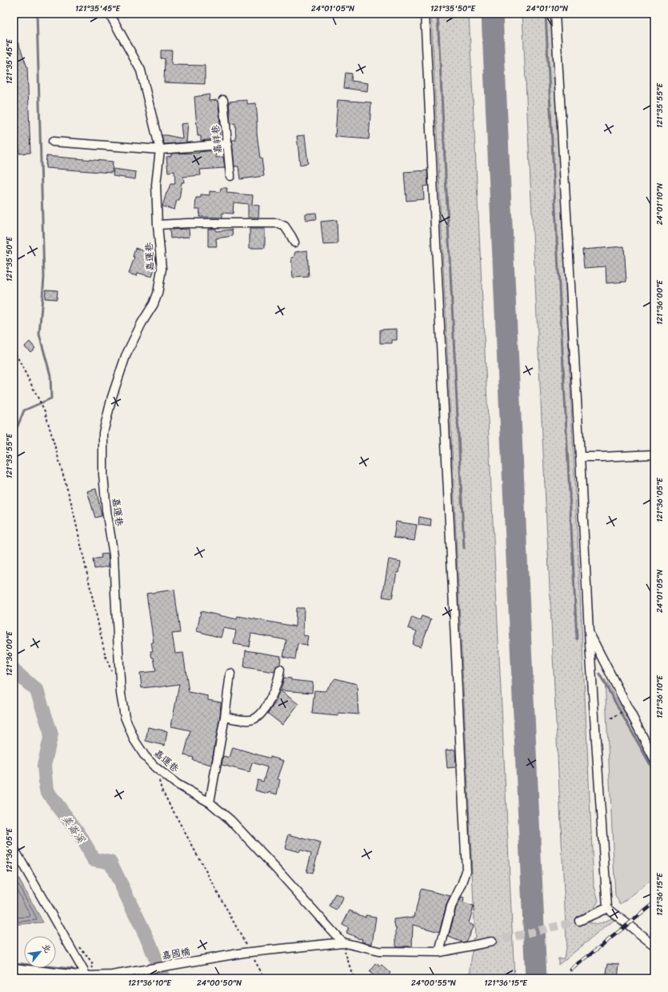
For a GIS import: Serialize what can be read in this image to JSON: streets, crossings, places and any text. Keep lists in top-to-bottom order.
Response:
{
  "streets": {
    "street": ["嘉祥巷", "嘉運巷", "嘉國橋"]
  },
  "crossings": [
    ["嘉運巷", "嘉國橋"]
  ],
  "water": ["美崙溪"],
  "north": "top right",
  "coordinates": [
    "121°35'45\"E",
    "24°01'05\"N",
    "121°35'50\"E",
    "24°01'10\"N",
    "121°35'55\"E",
    "121°36'00\"E",
    "121°36'05\"E",
    "121°36'10\"E",
    "121°36'15\"E",
    "24°00'50\"N",
    "24°00'55\"N"
  ]
}
